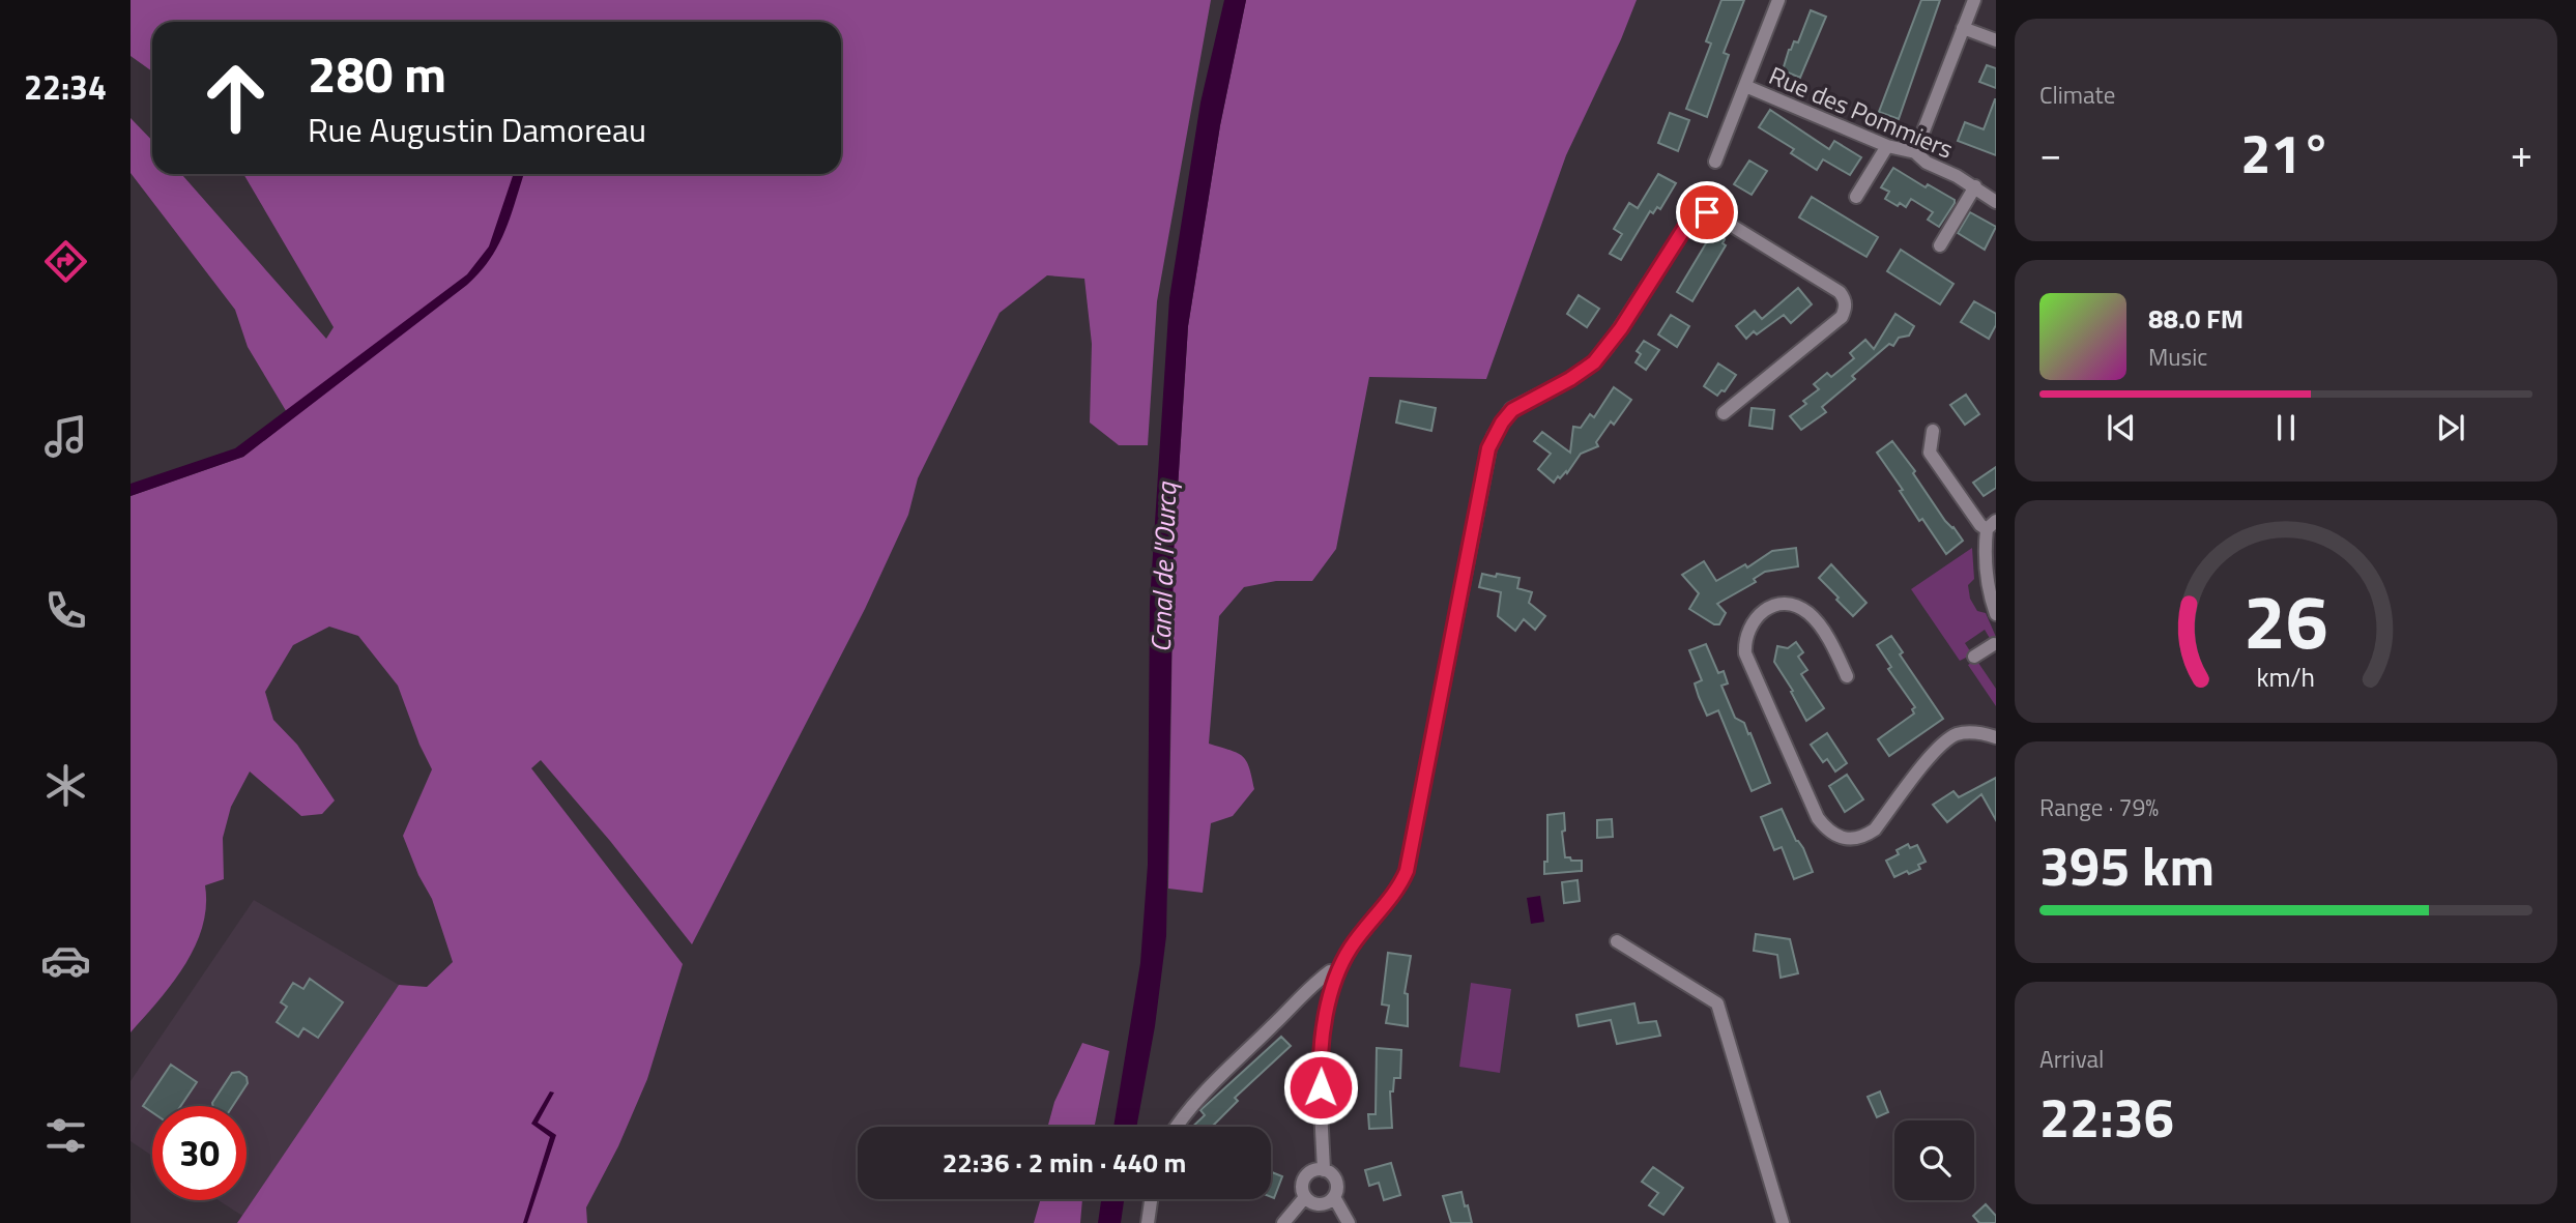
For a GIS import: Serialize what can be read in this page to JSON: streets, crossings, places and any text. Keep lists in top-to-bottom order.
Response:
{
  "streets": {
    "street": ["Rue des Pommiers"]
  },
  "water": ["Canal de l'Ourcq"],
  "page": {
    "tabs": "22:34",
    "tile": [
      "Climate",
      ["Range · 79%", "395 km"],
      ["Arrival", "22:36"]
    ],
    "turn": ["280 m", "Rue Augustin Damoreau"],
    "heat": ["−", "21°", "+"],
    "song": ["88.0 FM", "Music"],
    "limit": "30",
    "trip": "22:36 · 2 min · 440 m",
    "gauge": ["26", "km/h"]
  }
}
